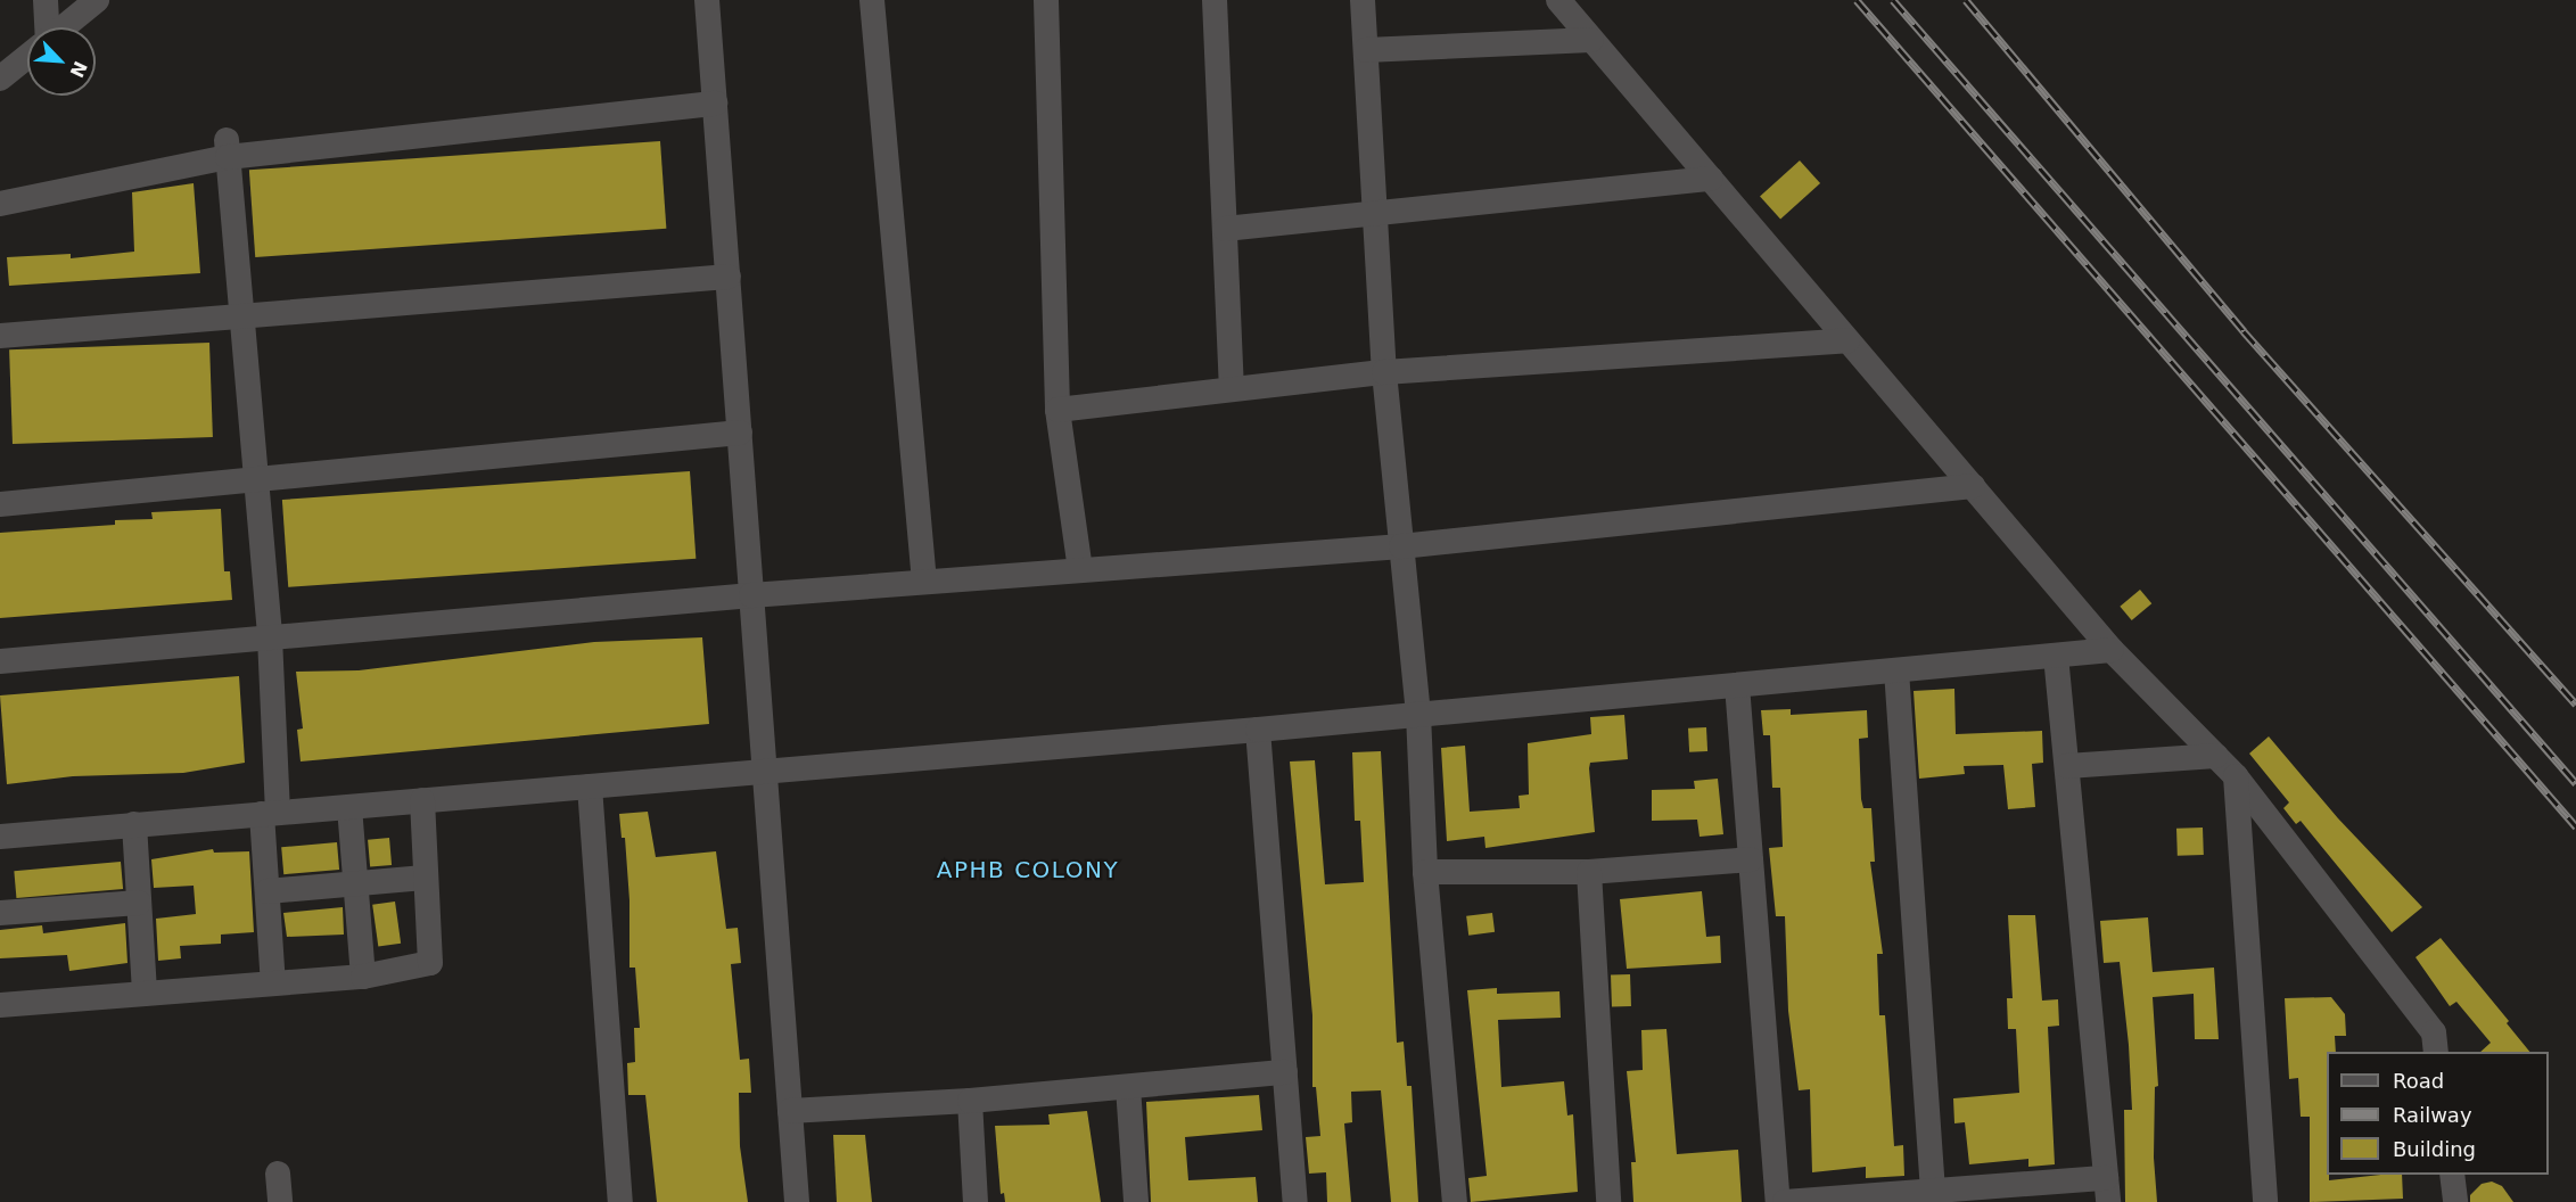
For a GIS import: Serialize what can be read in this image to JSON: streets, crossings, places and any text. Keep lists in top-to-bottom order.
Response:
{
  "districts": ["APHB COLONY"],
  "legend": ["Road", "Railway", "Building"],
  "north": "bottom right"
}
